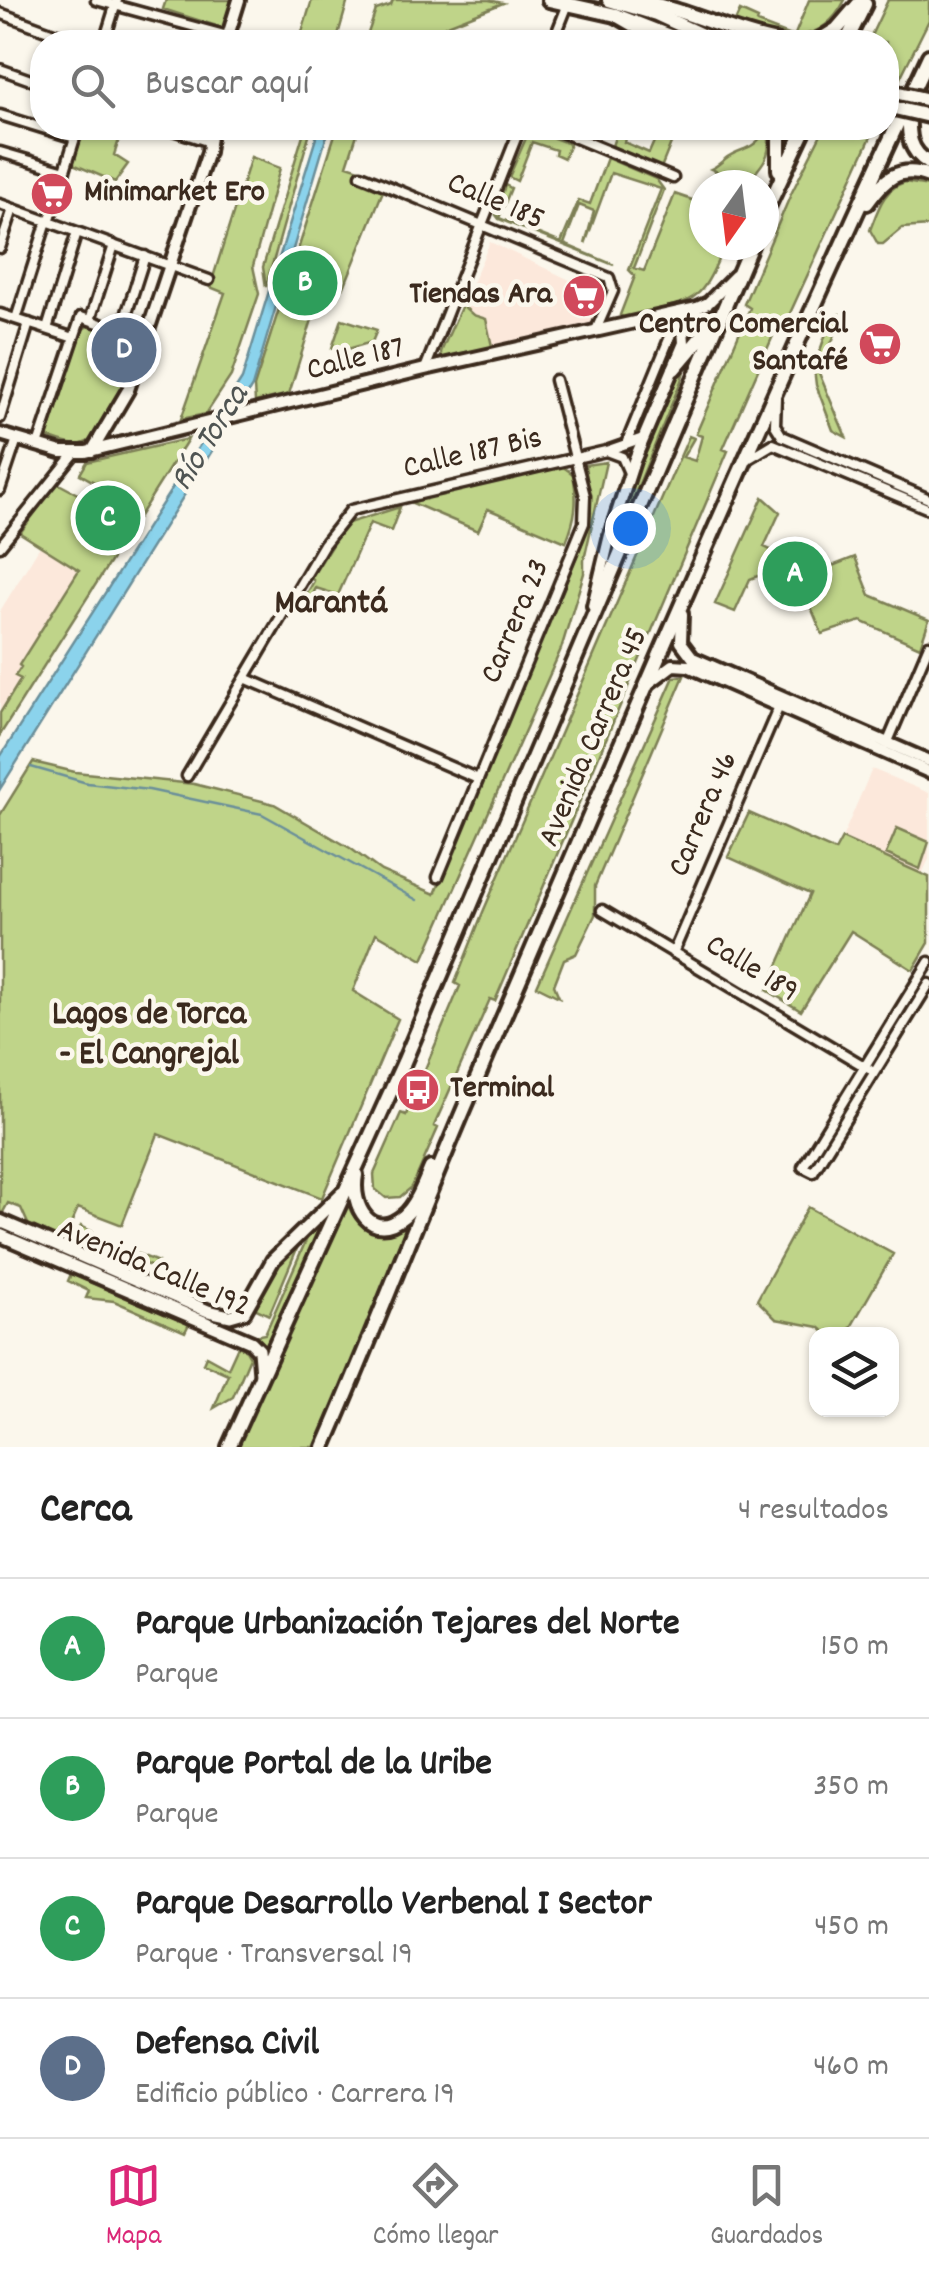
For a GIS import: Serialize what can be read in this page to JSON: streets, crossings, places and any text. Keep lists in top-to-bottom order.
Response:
{
  "streets": {
    "main road": ["Avenida Carrera 45", "Avenida Calle 192"],
    "street": [
      "Calle 185",
      "Calle 187",
      "Calle 187 Bis",
      "Carrera 23",
      "Carrera 46",
      "Calle 189"
    ]
  },
  "crossings": [
    ["Calle 187", "Avenida Carrera 45"],
    ["Calle 187 Bis", "Carrera 23"],
    ["Calle 187 Bis", "Avenida Carrera 45"],
    ["Avenida Carrera 45", "Avenida Calle 192"],
    ["Carrera 46", "Calle 189"]
  ],
  "districts": ["Marantá", "Lagos de Torca - El Cangrejal"],
  "water": ["Río Torca"],
  "places": {
    "supermarket": ["Minimarket Ero", "Tiendas Ara", "Centro Comercial Santafé"],
    "bus stop": ["Terminal"]
  },
  "north": "bottom",
  "page": {
    "search": "Buscar aquí",
    "pins": [
      "B",
      "D",
      "C",
      "A"
    ],
    "heading": ["Cerca", "4 resultados"],
    "list": [
      {
        "mark": "A",
        "name": "Parque Urbanización Tejares del Norte",
        "note": "Parque",
        "value": "150 m"
      },
      {
        "mark": "B",
        "name": "Parque Portal de la Uribe",
        "note": "Parque",
        "value": "350 m"
      },
      {
        "mark": "C",
        "name": "Parque Desarrollo Verbenal I Sector",
        "note": "Parque · Transversal 19",
        "value": "450 m"
      },
      {
        "mark": "D",
        "name": "Defensa Civil",
        "note": "Edificio público · Carrera 19",
        "value": "460 m"
      }
    ],
    "nav": ["Mapa", "Cómo llegar", "Guardados"]
  }
}
